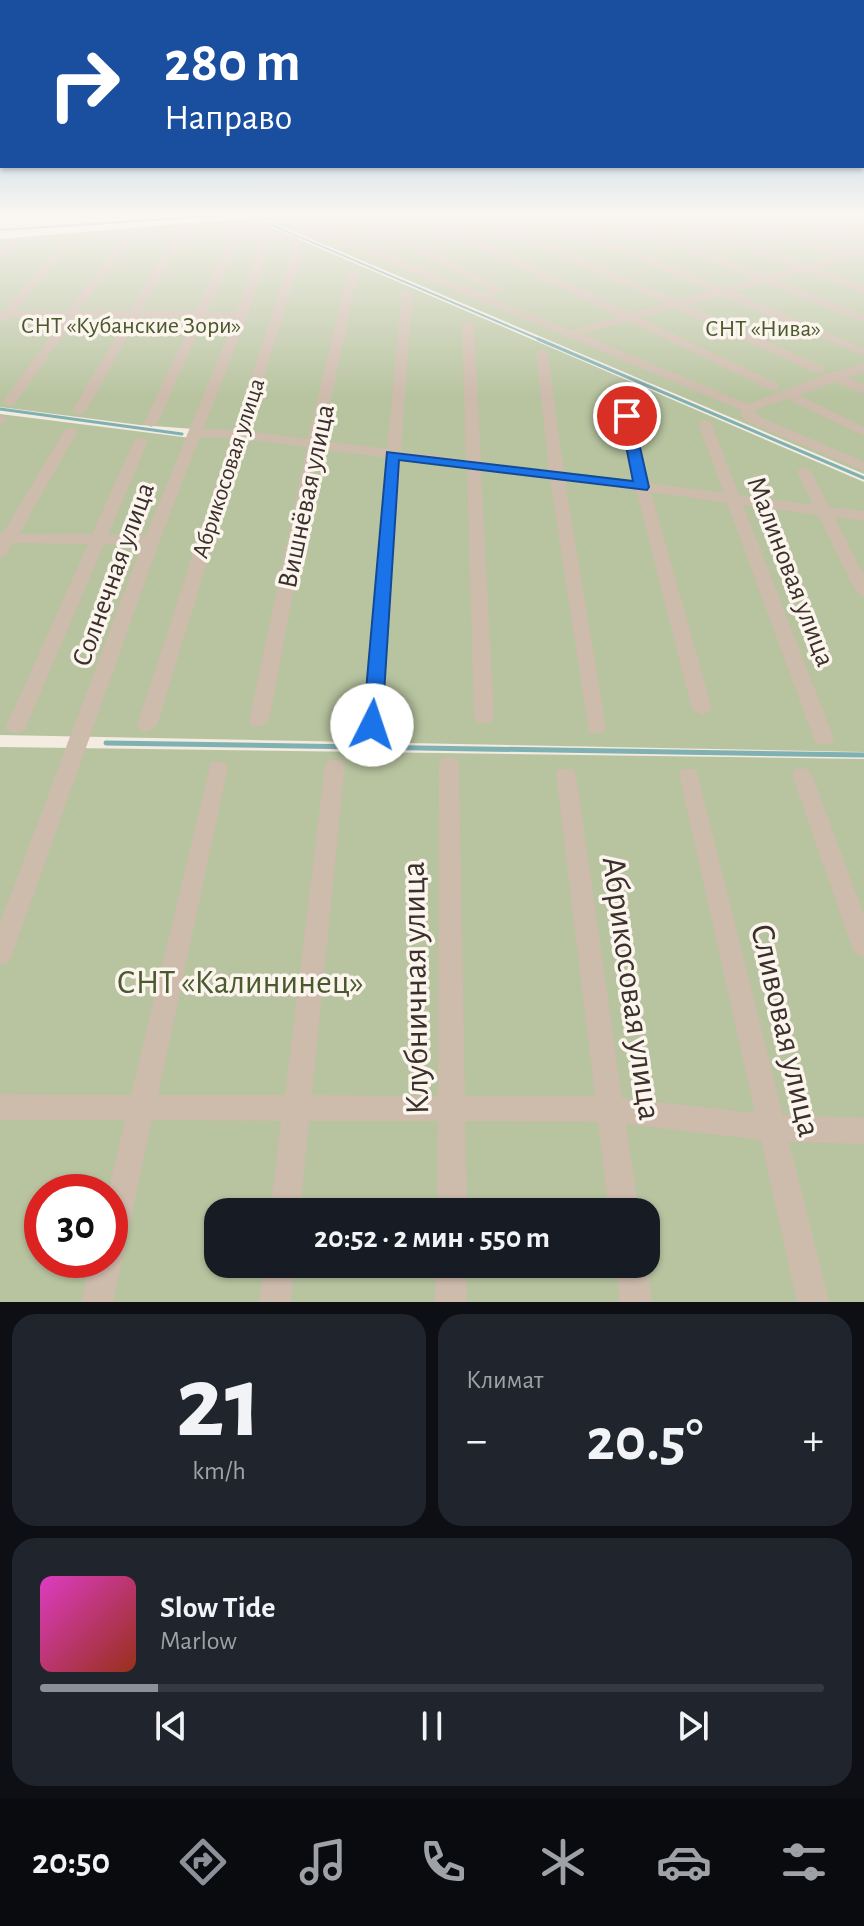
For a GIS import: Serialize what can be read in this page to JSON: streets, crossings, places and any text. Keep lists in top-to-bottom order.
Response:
{
  "streets": {
    "street": [
      "Абрикосовая улица",
      "Вишнёвая улица",
      "Малиновая улица",
      "Солнечная улица",
      "Клубничная улица",
      "Сливовая улица"
    ]
  },
  "parks": ["СНТ «Кубанские Зори»", "СНТ «Нива»", "СНТ «Калининец»"],
  "page": {
    "turn": ["280 m", "Направо"],
    "limit": "30",
    "trip": "20:52 · 2 мин · 550 m",
    "tile": [
      ["21", "km/h"],
      "Климат"
    ],
    "heat": ["−", "20.5°", "+"],
    "song": ["Slow Tide", "Marlow"],
    "tabs": "20:50"
  }
}
